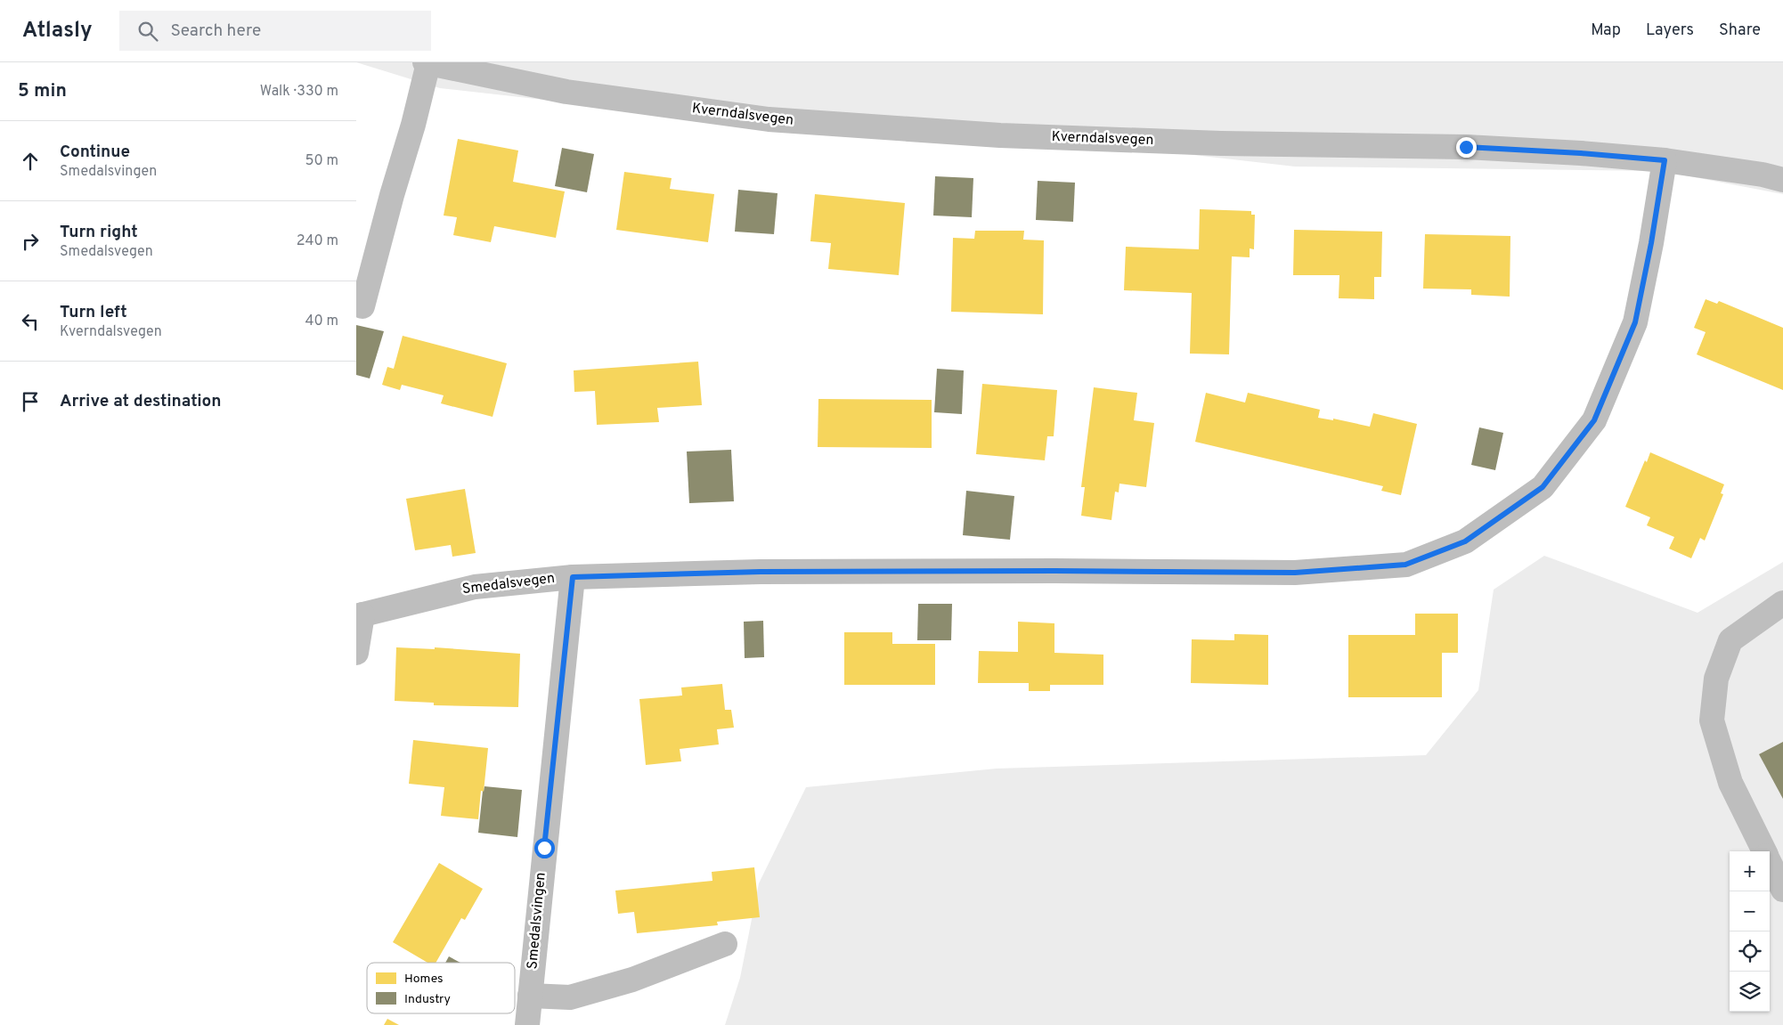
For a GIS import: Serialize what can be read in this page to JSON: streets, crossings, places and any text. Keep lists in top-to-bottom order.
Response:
{
  "streets": {
    "street": ["Kverndalsvegen", "Smedalsvegen", "Smedalsvingen"]
  },
  "crossings": [
    ["Kverndalsvegen", "Smedalsvegen"],
    ["Smedalsvegen", "Smedalsvingen"]
  ],
  "legend": ["Homes", "Industry"],
  "page": {
    "header": "Atlasly",
    "search": "Search here",
    "nav": ["Map", "Layers", "Share"],
    "heading": ["5 min", "Walk · 330 m"],
    "list": [
      ["Continue", "Smedalsvingen", "50 m"],
      ["Turn right", "Smedalsvegen", "240 m"],
      ["Turn left", "Kverndalsvegen", "40 m"],
      "Arrive at destination"
    ],
    "map_buttons": ["+", "−"]
  }
}
